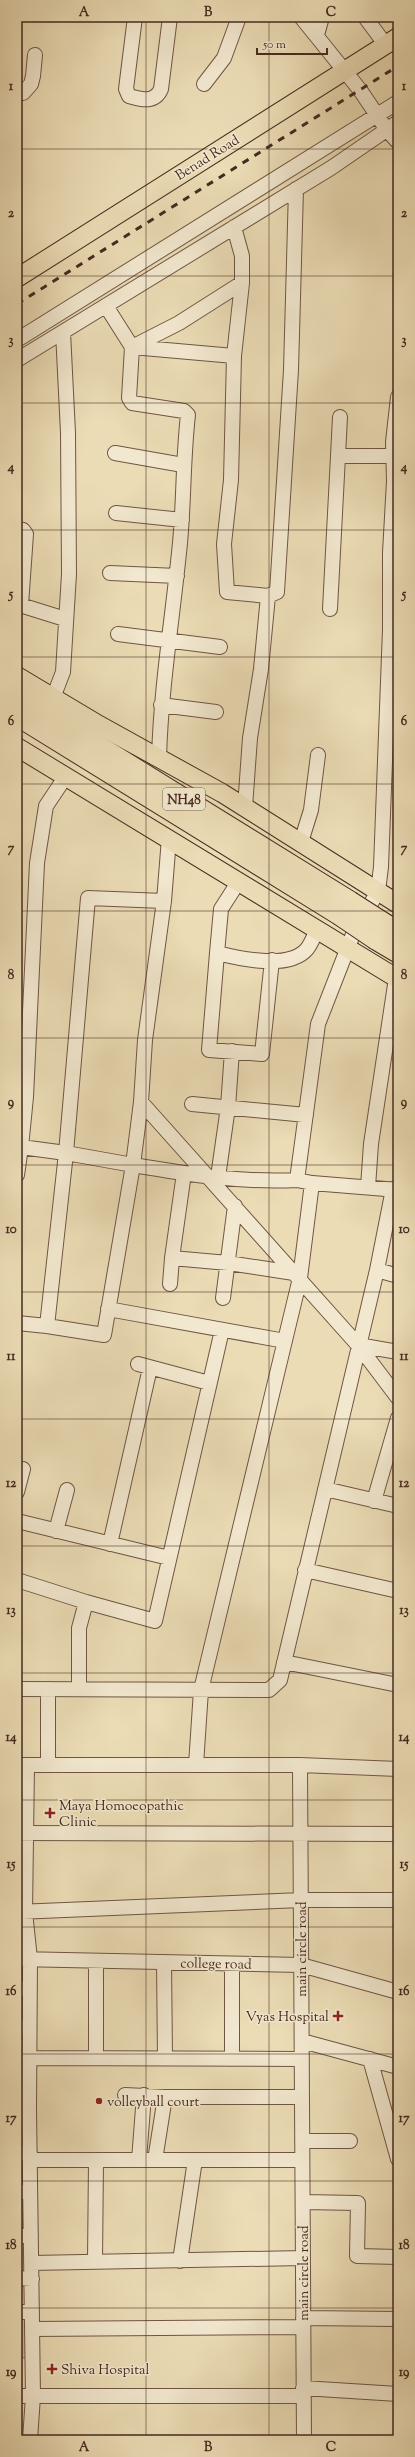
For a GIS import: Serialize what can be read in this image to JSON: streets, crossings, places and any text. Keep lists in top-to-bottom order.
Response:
{
  "streets": {
    "highway": ["NH48"],
    "main road": ["Benad Road"],
    "street": ["main circle road", "college road"]
  },
  "crossings": [
    ["main circle road", "college road"]
  ],
  "places": {
    "health": ["Maya Homoeopathic Clinic", "Vyas Hospital", "Shiva Hospital"],
    "other": ["volleyball court"]
  },
  "scale_bar": "50 m",
  "grid": {
    "columns": ["A", "B", "C"],
    "rows": [
      "1",
      "2",
      "3",
      "4",
      "5",
      "6",
      "7",
      "8",
      "9",
      "10",
      "11",
      "12",
      "13",
      "14",
      "15",
      "16",
      "17",
      "18",
      "19"
    ]
  }
}
